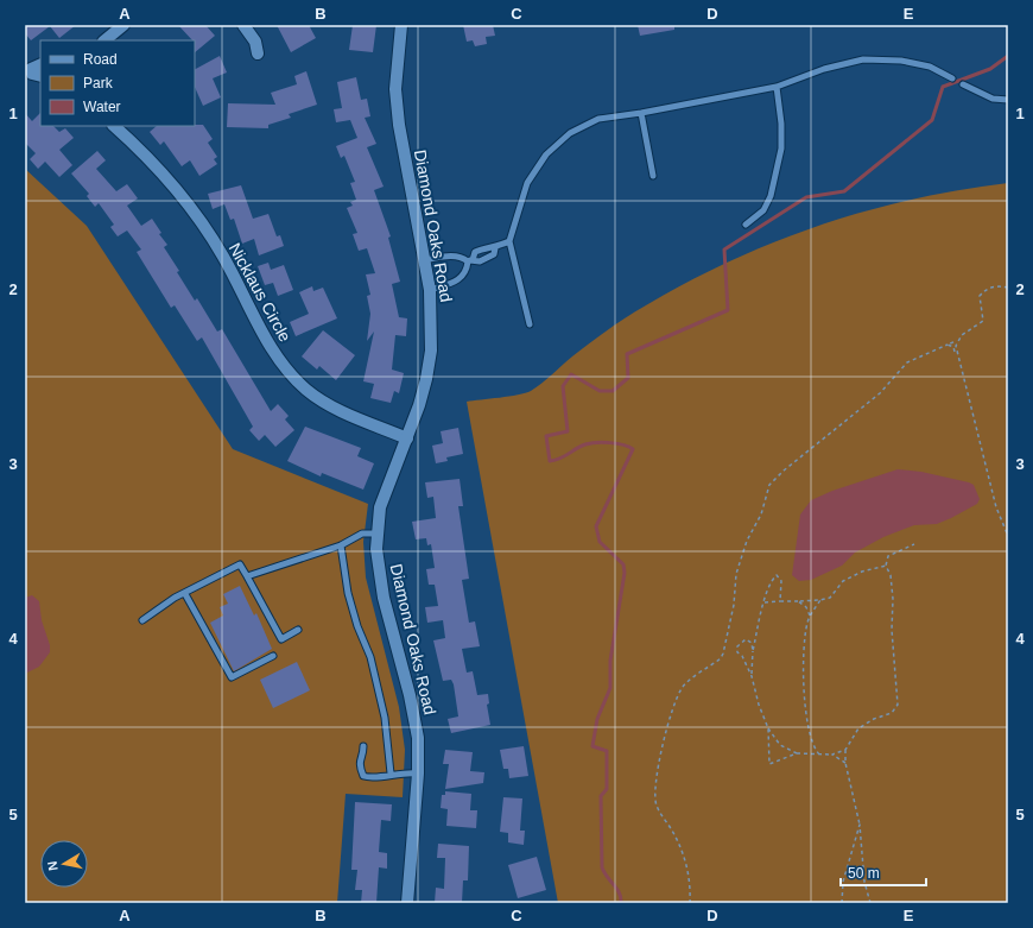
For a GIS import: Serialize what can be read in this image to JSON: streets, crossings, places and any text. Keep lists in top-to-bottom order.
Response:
{
  "streets": {
    "street": ["Diamond Oaks Road", "Nicklaus Circle"]
  },
  "crossings": [
    ["Diamond Oaks Road", "Nicklaus Circle"]
  ],
  "legend": ["Road", "Park", "Water"],
  "scale_bar": "50 m",
  "north": "left",
  "grid": {
    "columns": [
      "A",
      "B",
      "C",
      "D",
      "E"
    ],
    "rows": [
      "1",
      "2",
      "3",
      "4",
      "5"
    ]
  }
}
